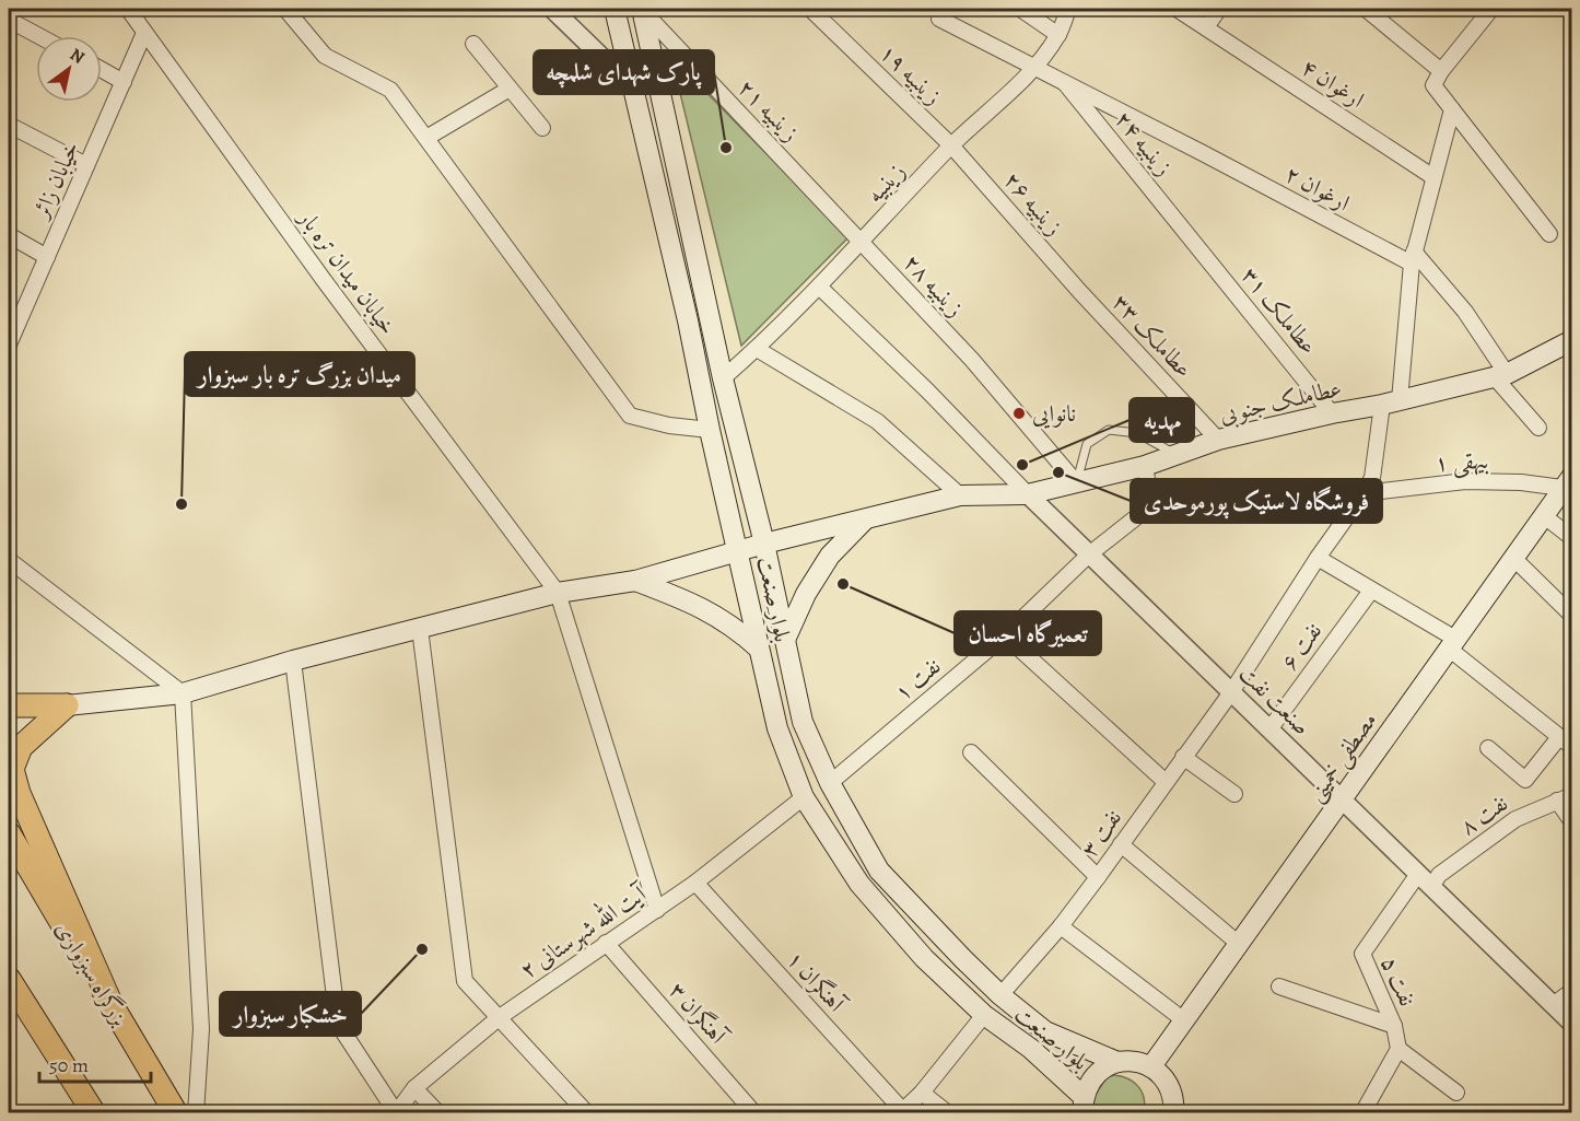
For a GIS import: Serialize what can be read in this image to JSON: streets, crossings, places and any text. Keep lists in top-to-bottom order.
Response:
{
  "streets": {
    "highway": ["بزرگراه سبزواری"],
    "main road": ["عطاملک جنوبی", "بلوار صنعت", "مصطفی خمینی"],
    "street": [
      "زینبیه ۱۹",
      "ارغوان ۴",
      "زینبیه ۲۱",
      "زینبیه ۲۴",
      "خیابان زائر",
      "زینبیه",
      "ارغوان ۲",
      "زینبیه ۲۶",
      "خیابان میدان تره بار",
      "زینبیه ۲۸",
      "عطاملک ۳۱",
      "عطاملک ۳۳",
      "بیهقی ۱",
      "نفت ۶",
      "نفت ۱",
      "صنعت نفت",
      "نفت ۸",
      "نفت ۳",
      "آیت الله شهرستانی ۲",
      "آهنگران ۱",
      "نفت ۵",
      "آهنگران ۳"
    ]
  },
  "crossings": [
    ["زینبیه ۱۹", "زینبیه"],
    ["زینبیه ۱۹", "زینبیه ۲۶"],
    ["زینبیه ۲۱", "زینبیه"],
    ["زینبیه ۲۱", "زینبیه ۲۸"],
    ["زینبیه ۲۱", "بلوار صنعت"],
    ["زینبیه ۲۴", "ارغوان ۲"],
    ["زینبیه ۲۴", "عطاملک ۳۱"],
    ["خیابان زائر", "خیابان میدان تره بار"],
    ["زینبیه", "ارغوان ۲"],
    ["زینبیه", "زینبیه ۲۶"],
    ["زینبیه", "زینبیه ۲۸"],
    ["زینبیه", "بلوار صنعت"],
    ["زینبیه ۲۶", "عطاملک ۳۳"],
    ["خیابان میدان تره بار", "عطاملک جنوبی"],
    ["خیابان میدان تره بار", "آیت الله شهرستانی ۲"],
    ["زینبیه ۲۸", "عطاملک جنوبی"],
    ["عطاملک ۳۱", "عطاملک جنوبی"],
    ["عطاملک ۳۳", "عطاملک جنوبی"],
    ["عطاملک جنوبی", "بلوار صنعت"],
    ["عطاملک جنوبی", "صنعت نفت"],
    ["عطاملک جنوبی", "نفت ۳"],
    ["بیهقی ۱", "نفت ۱"],
    ["بیهقی ۱", "مصطفی خمینی"],
    ["بیهقی ۱", "نفت ۳"],
    ["بلوار صنعت", "نفت ۱"],
    ["بلوار صنعت", "مصطفی خمینی"],
    ["بلوار صنعت", "نفت ۳"],
    ["بلوار صنعت", "آیت الله شهرستانی ۲"],
    ["نفت ۶", "صنعت نفت"],
    ["نفت ۱", "صنعت نفت"],
    ["صنعت نفت", "مصطفی خمینی"],
    ["صنعت نفت", "نفت ۸"],
    ["صنعت نفت", "نفت ۳"],
    ["صنعت نفت", "نفت ۵"],
    ["نفت ۸", "نفت ۵"],
    ["آیت الله شهرستانی ۲", "آهنگران ۱"],
    ["آیت الله شهرستانی ۲", "آهنگران ۳"]
  ],
  "places": [
    "پارک شهدای شلمچه",
    "نانوایی",
    "مهدیه",
    "فروشگاه لاستیک پورموحدی",
    "میدان بزرگ تره بار سبزوار",
    "تعمیرگاه احسان",
    "خشکبار سبزوار"
  ],
  "scale_bar": "50 m",
  "north": "top right"
}
